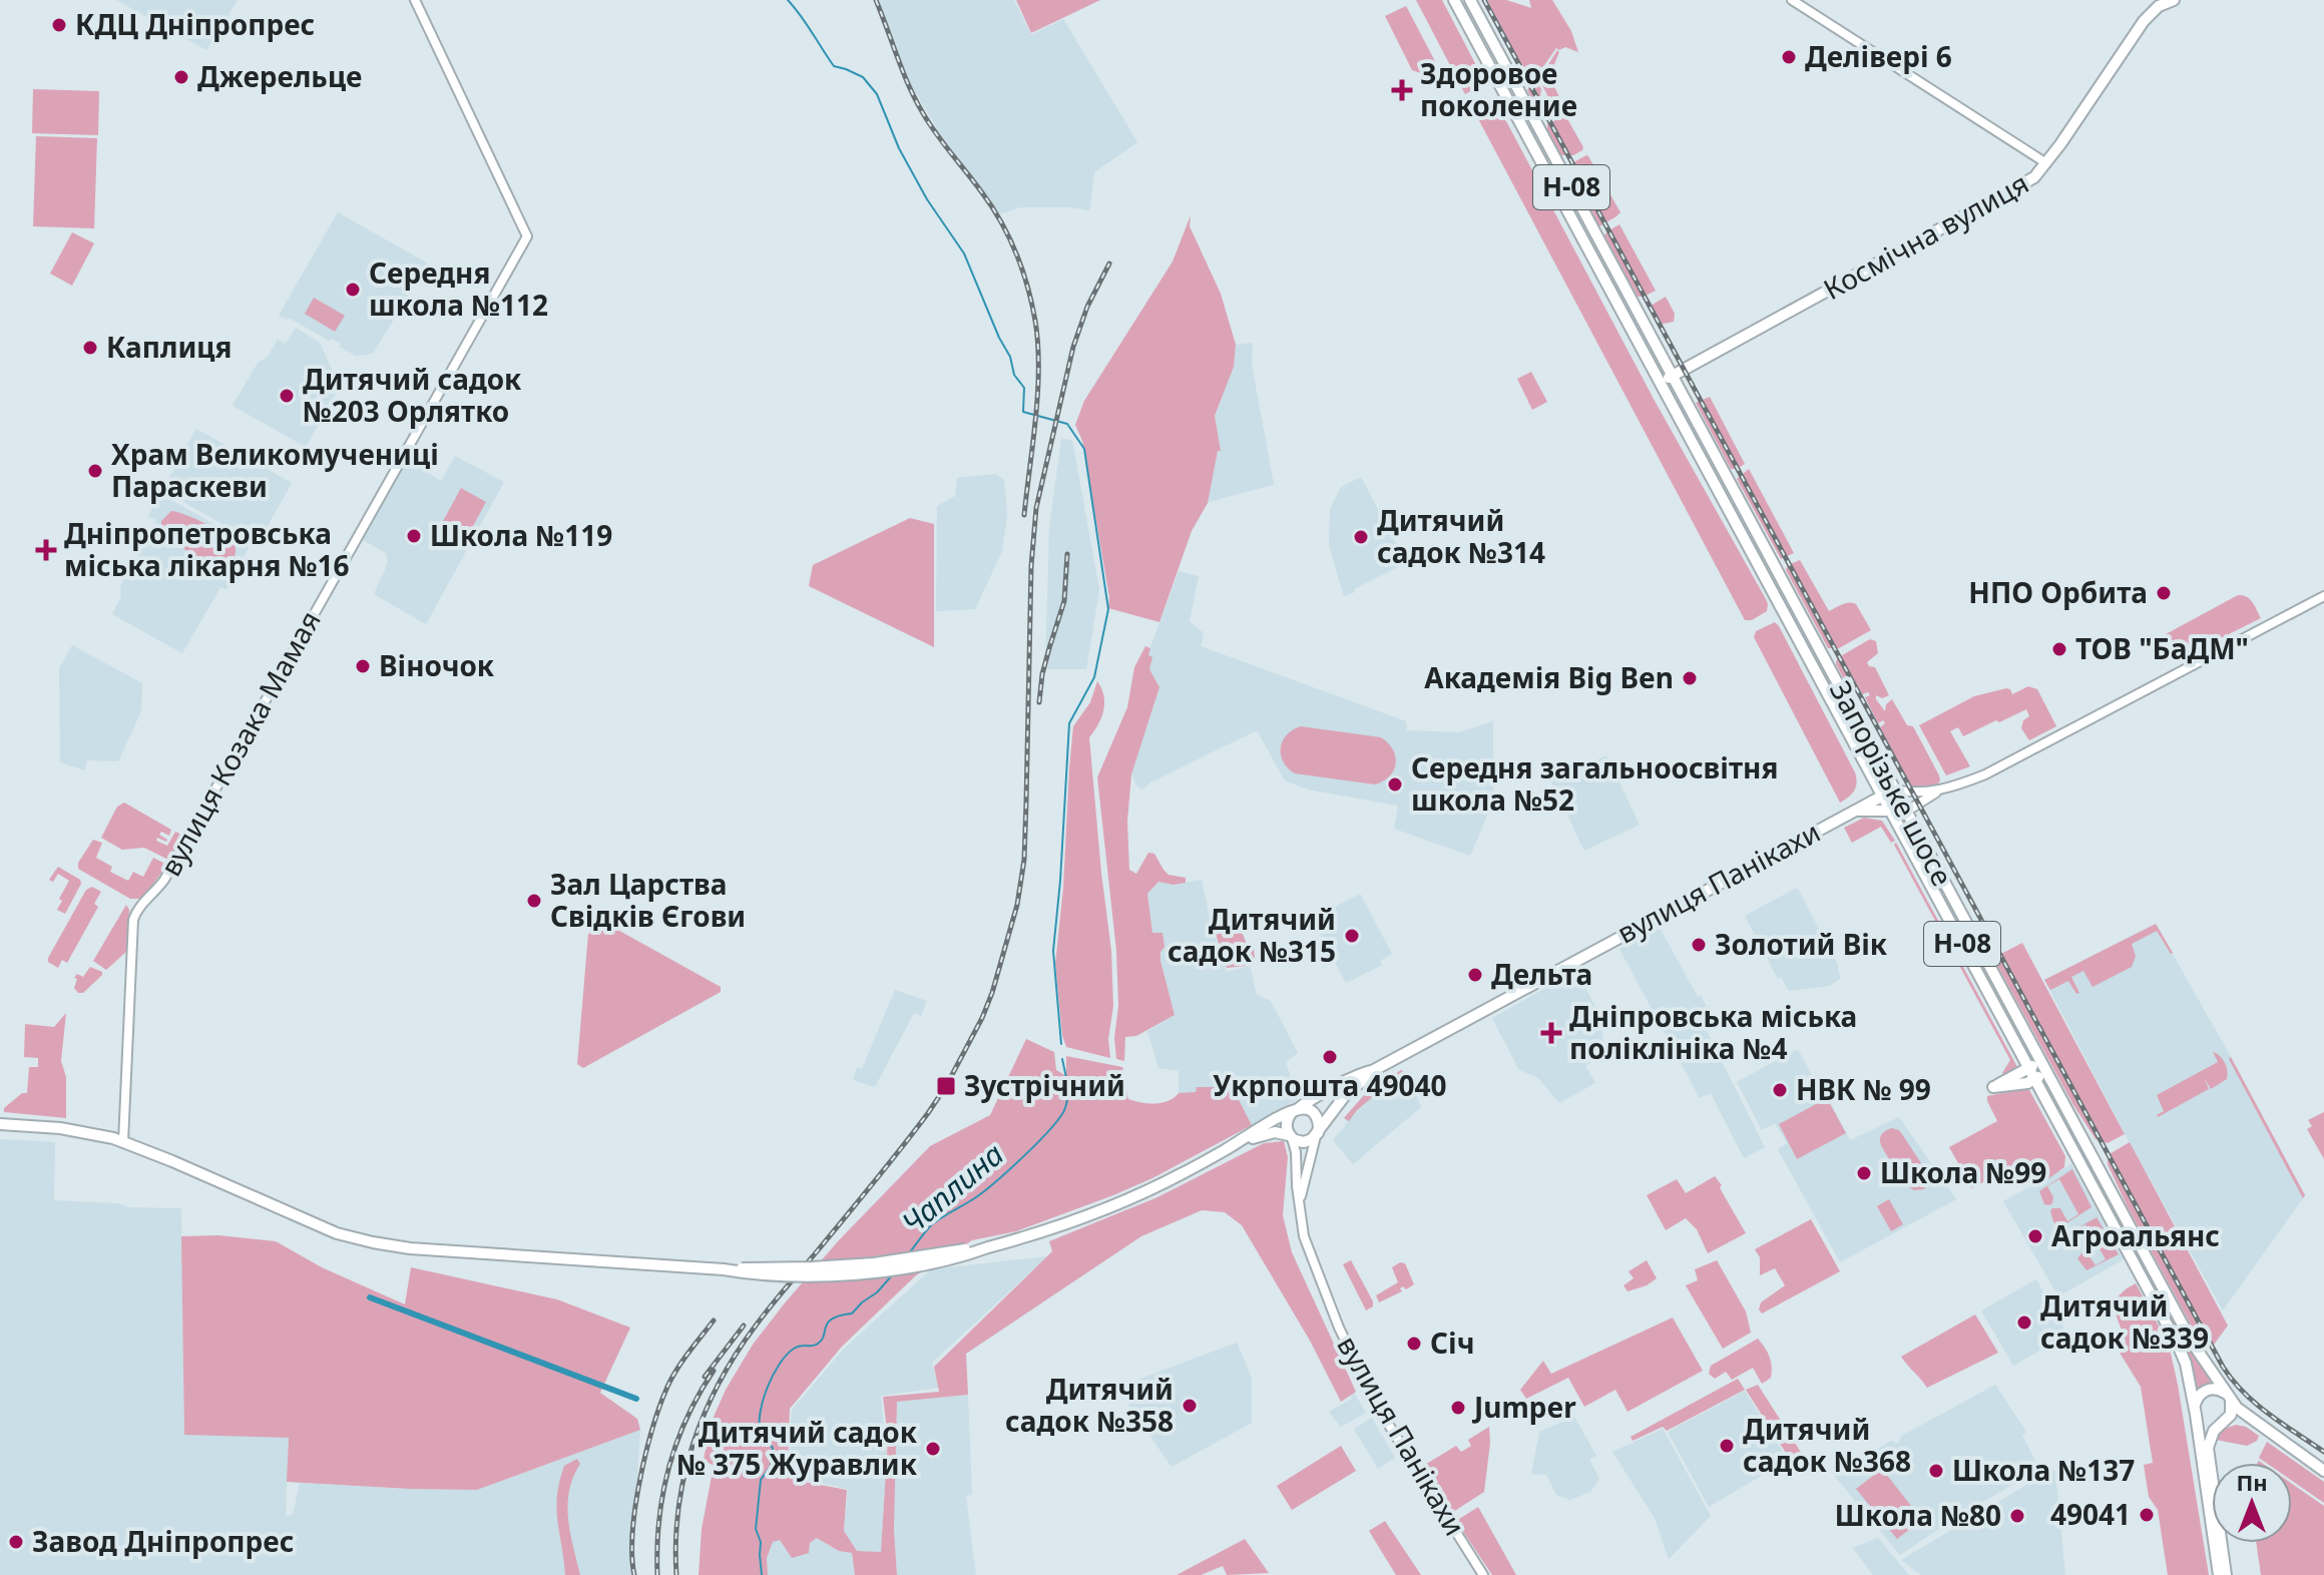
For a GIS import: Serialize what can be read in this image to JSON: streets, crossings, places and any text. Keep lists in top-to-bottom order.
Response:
{
  "streets": {
    "main road": [
      "Н-08",
      "Космічна вулиця",
      "Запорізьке шосе",
      "вулиця Панікахи"
    ],
    "street": ["вулиця Козака Мамая"]
  },
  "crossings": [
    ["Космічна вулиця", "Запорізьке шосе"],
    ["Запорізьке шосе", "вулиця Панікахи"]
  ],
  "water": ["Чаплина"],
  "places": {
    "other": [
      "КДЦ Дніпропрес",
      "Делівері 6",
      "Джерельце",
      "Середня школа №112",
      "Каплиця",
      "Дитячий садок №203 Орлятко",
      "Храм Великомучениці Параскеви",
      "Школа №119",
      "Дитячий садок №314",
      "НПО Орбита",
      "ТОВ \"БаДМ\"",
      "Віночок",
      "Академія Big Ben",
      "Середня загальноосвітня школа №52",
      "Зал Царства Свідків Єгови",
      "Дитячий садок №315",
      "Золотий Вік",
      "Дельта",
      "Укрпошта 49040",
      "НВК № 99",
      "Школа №99",
      "Агроальянс",
      "Дитячий садок №339",
      "Січ",
      "Дитячий садок №358",
      "Jumper",
      "Дитячий садок №368",
      "Дитячий садок № 375 Журавлик",
      "Школа №137",
      "49041",
      "Школа №80",
      "Завод Дніпропрес"
    ],
    "health": ["Здоровое поколение", "Дніпропетровська міська лікарня №16", "Дніпровська міська поліклініка №4"],
    "transit": ["Зустрічний"]
  },
  "north": "top"
}
